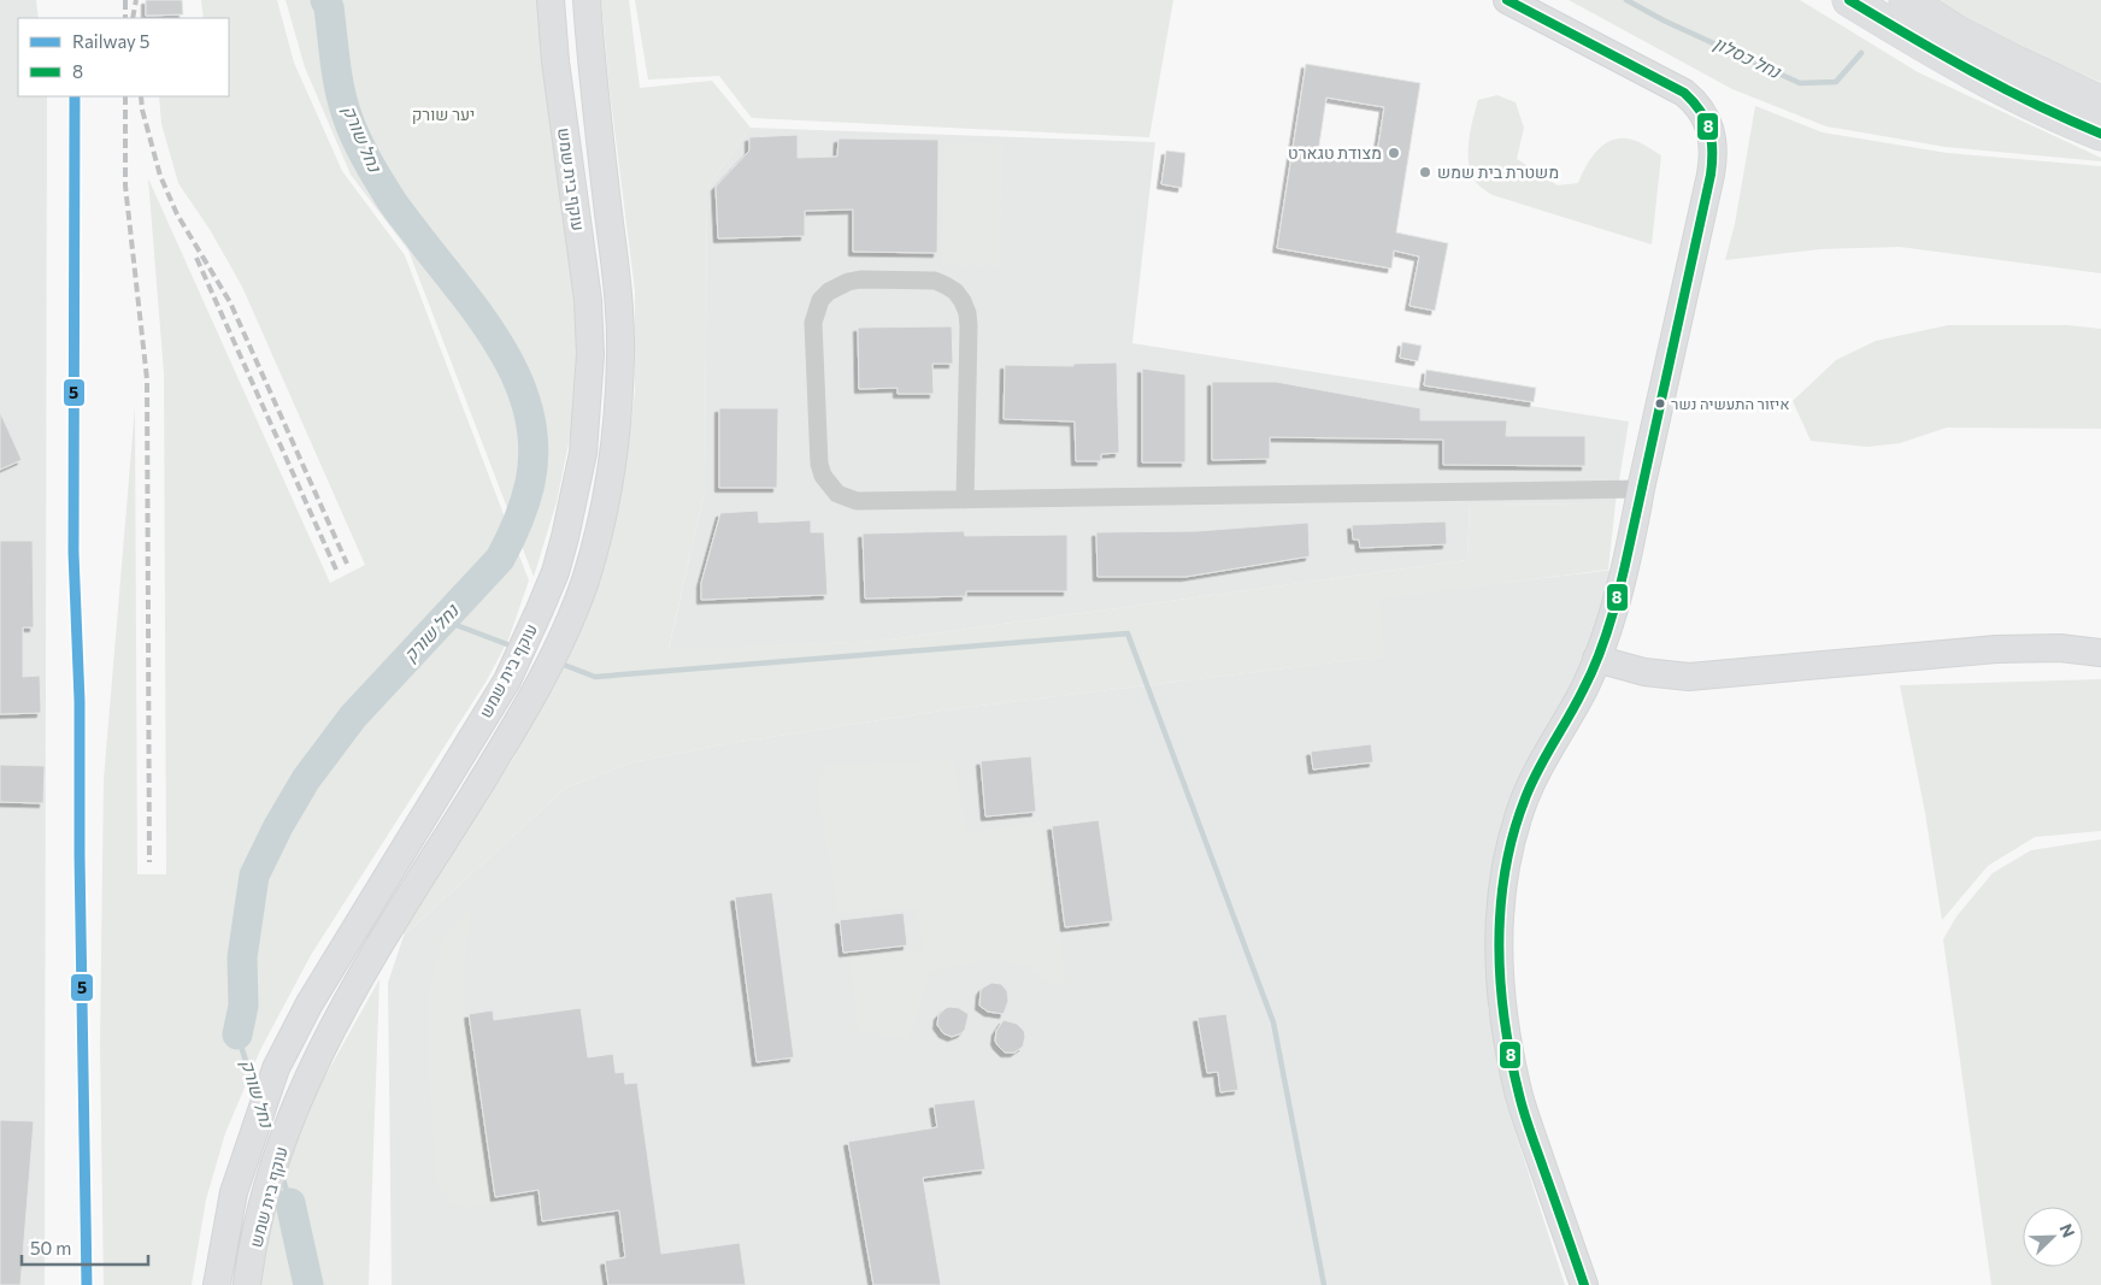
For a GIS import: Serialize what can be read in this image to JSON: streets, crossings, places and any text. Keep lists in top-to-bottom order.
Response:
{
  "streets": {
    "main road": ["עוקף בית שמש"]
  },
  "water": ["נחל כסלון", "נחל שורק"],
  "parks": ["יער שורק"],
  "places": ["מצודת טגארט", "משטרת בית שמש", "איזור התעשיה נשר"],
  "lines": ["transit line 8", "rail line 5"],
  "legend": ["Railway 5", "8"],
  "scale_bar": "50 m",
  "north": "top right"
}
